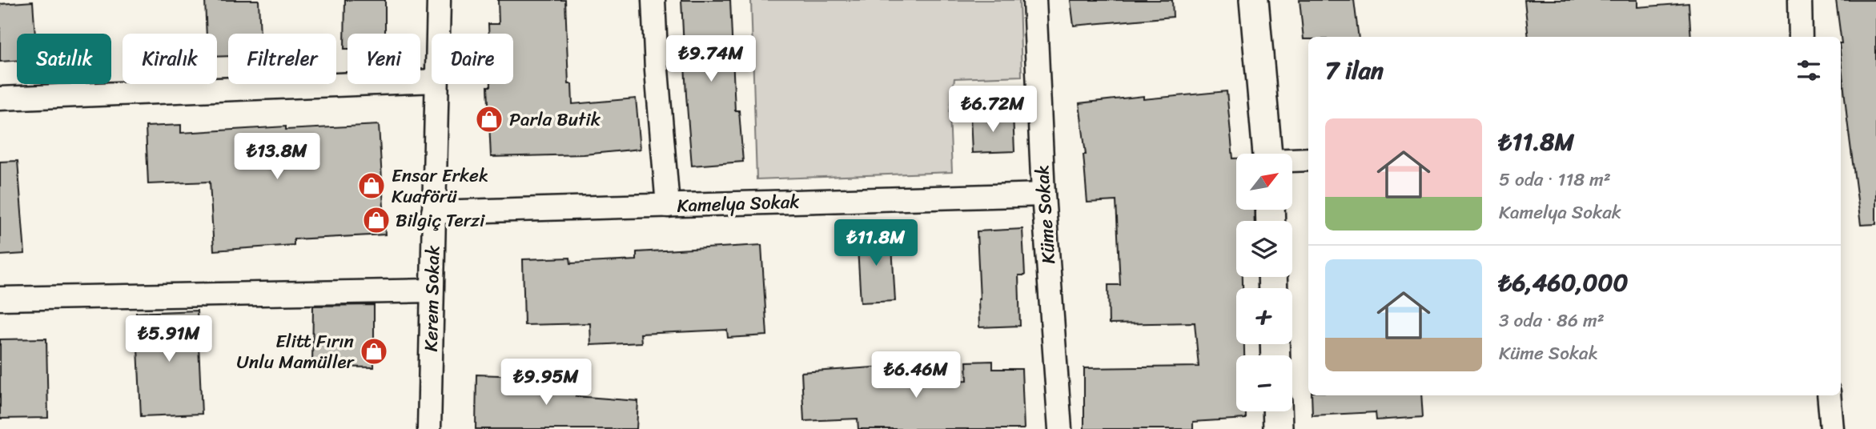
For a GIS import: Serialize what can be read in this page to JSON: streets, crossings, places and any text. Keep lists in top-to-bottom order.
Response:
{
  "streets": {
    "street": ["Kamelya Sokak", "Küme Sokak", "Kerem Sokak"]
  },
  "crossings": [
    ["Kamelya Sokak", "Küme Sokak"],
    ["Kamelya Sokak", "Kerem Sokak"]
  ],
  "places": {
    "shop": [
      "Parla Butik",
      "Ensar Erkek Kuaförü",
      "Bilgiç Terzi",
      "Elitt Fırın Unlu Mamüller"
    ]
  },
  "north": "top right",
  "page": {
    "chip": [
      "Satılık",
      "Kiralık",
      "Filtreler",
      "Yeni",
      "Daire"
    ],
    "price": [
      "₺9.74M",
      "₺6.72M",
      "₺13.8M",
      "₺11.8M",
      "₺5.91M",
      "₺6.46M",
      "₺9.95M"
    ],
    "heading": "7 ilan",
    "list": [
      {
        "name": "₺11.8M",
        "note": "5 oda · 118 m² · Kamelya Sokak"
      },
      {
        "name": "₺6,460,000",
        "note": "3 oda · 86 m² · Küme Sokak"
      }
    ],
    "map_buttons": ["+", "−"]
  }
}
